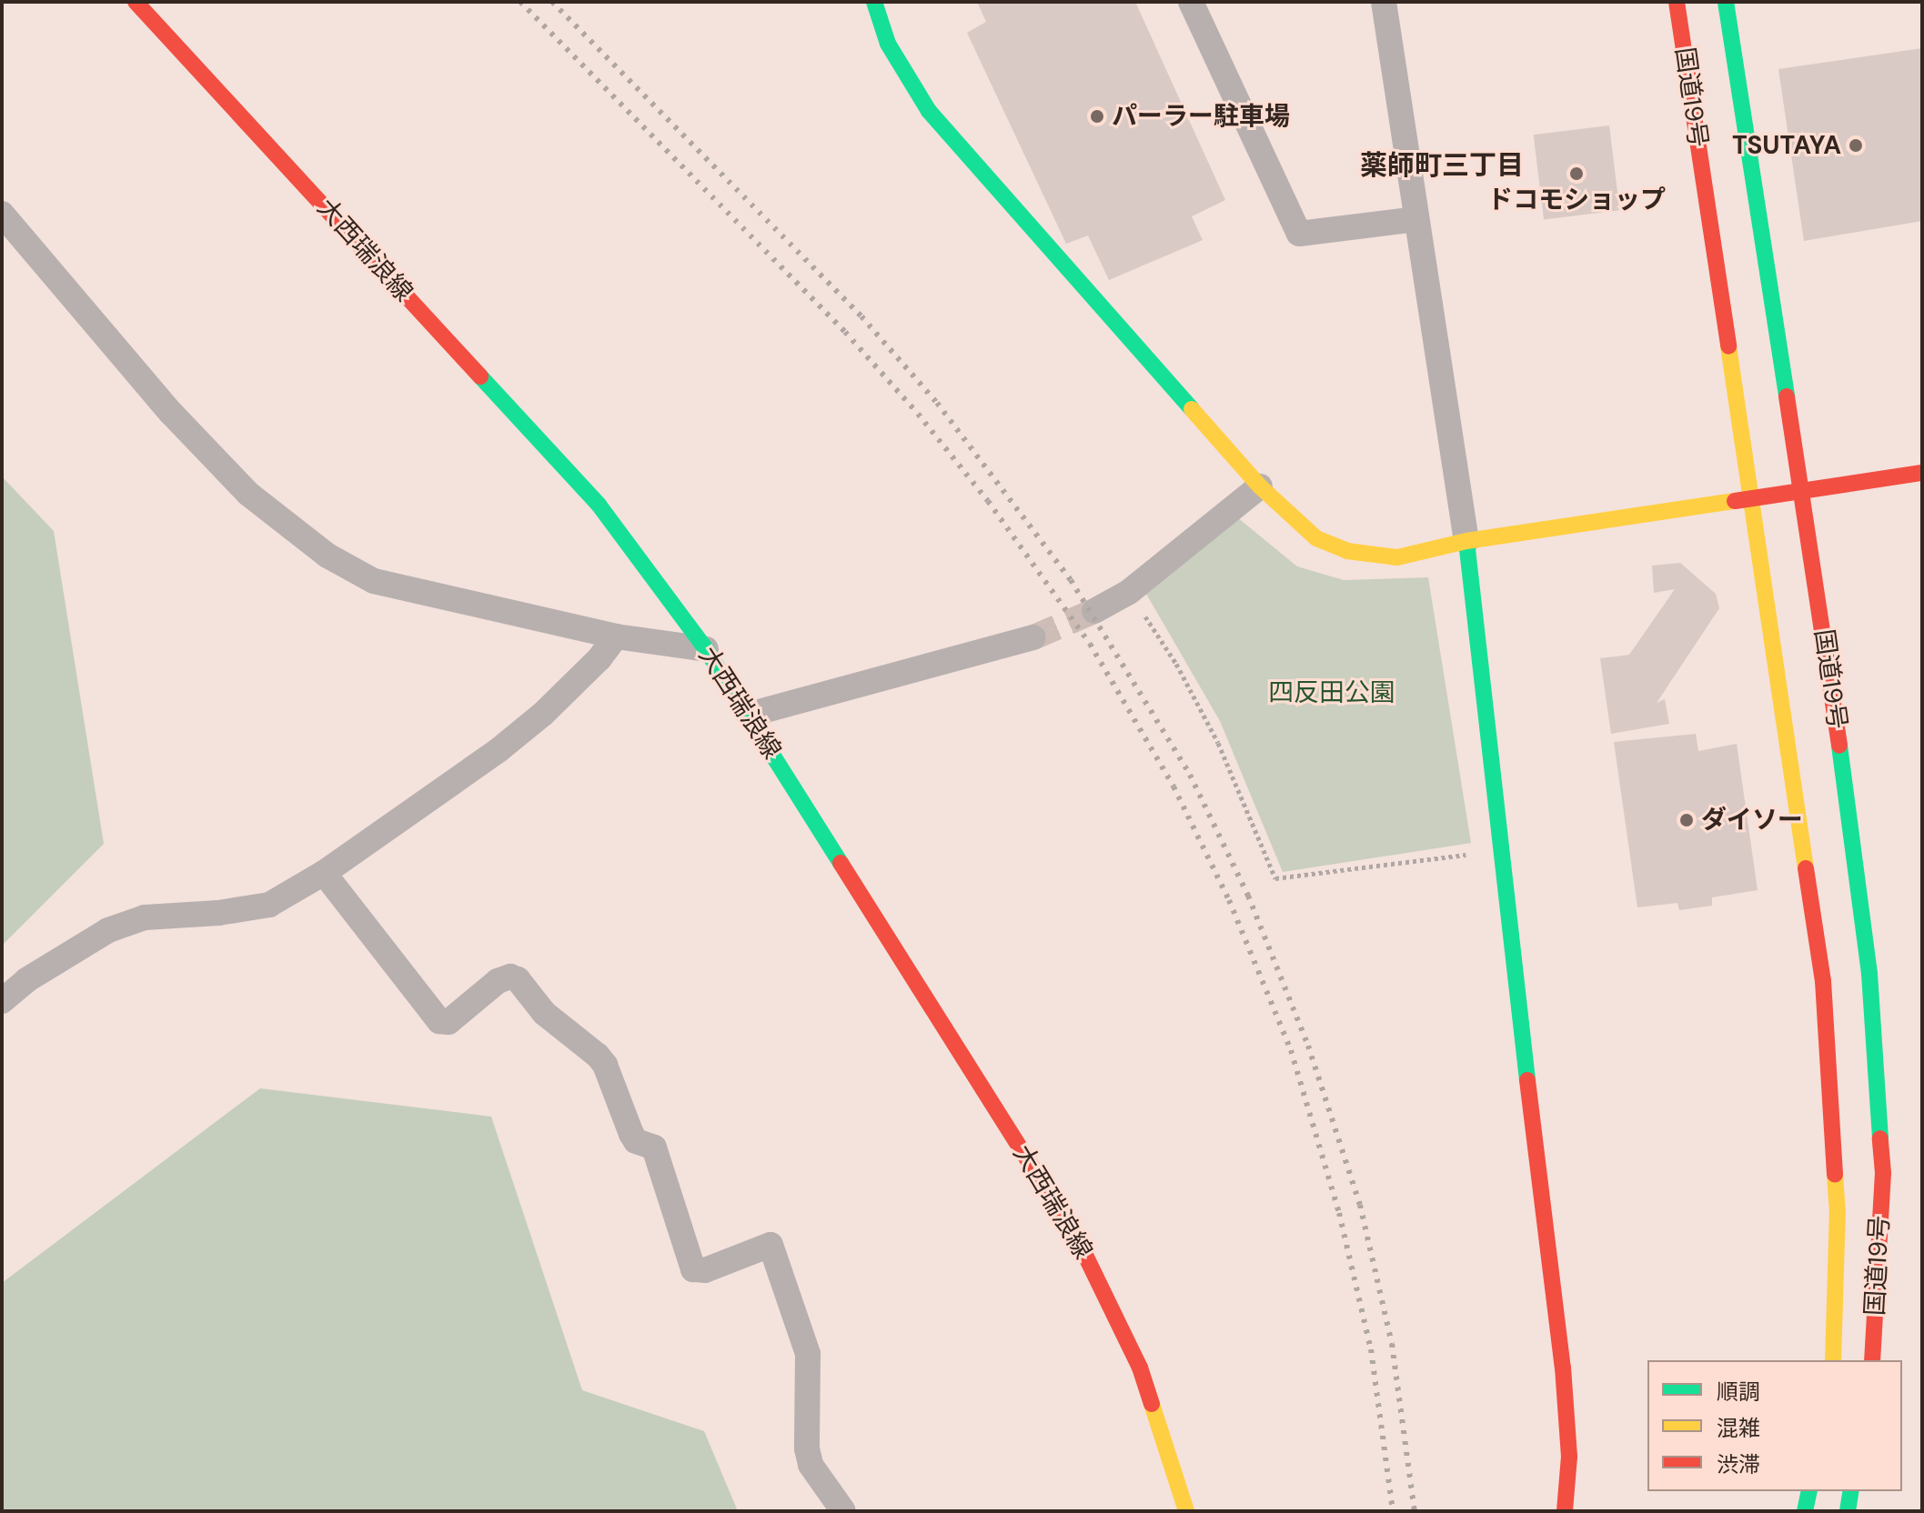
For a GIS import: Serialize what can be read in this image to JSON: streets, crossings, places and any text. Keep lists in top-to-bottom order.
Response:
{
  "streets": {
    "main road": ["国道19号", "大西瑞浪線"]
  },
  "districts": ["薬師町三丁目"],
  "parks": ["四反田公園"],
  "places": [
    "パーラー駐車場",
    "TSUTAYA",
    "ドコモショップ",
    "ダイソー"
  ],
  "legend": ["順調", "混雑", "渋滞"]
}
